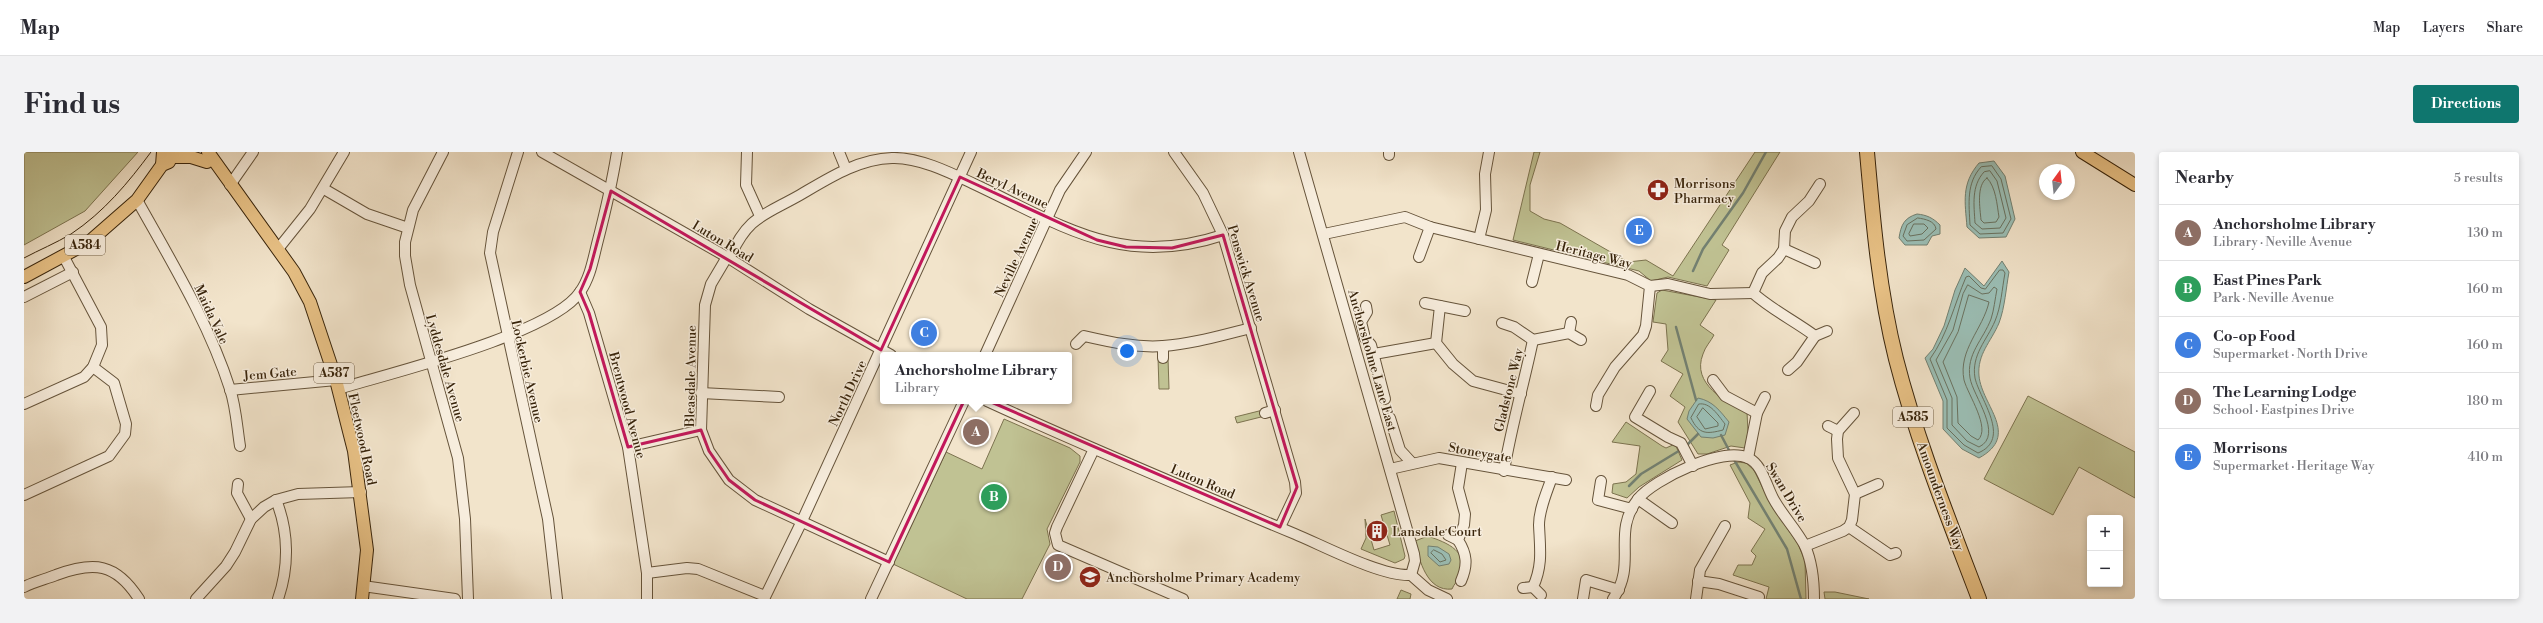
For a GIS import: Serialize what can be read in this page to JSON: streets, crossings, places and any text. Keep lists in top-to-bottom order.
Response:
{
  "streets": {
    "highway": ["A585", "Amounderness Way"],
    "main road": ["A584", "A587", "Fleetwood Road"],
    "street": [
      "Beryl Avenue",
      "Luton Road",
      "Heritage Way",
      "Neville Avenue",
      "Penswick Avenue",
      "Maida Vale",
      "Anchorsholme Lane East",
      "Lyddesdale Avenue",
      "Lockerbie Avenue",
      "Jem Gate",
      "Bleasdale Avenue",
      "Gladstone Way",
      "North Drive",
      "Brentwood Avenue",
      "Stoneygate",
      "Swan Drive"
    ]
  },
  "crossings": [
    ["Beryl Avenue", "Luton Road"],
    ["Beryl Avenue", "Neville Avenue"],
    ["Beryl Avenue", "Penswick Avenue"],
    ["Beryl Avenue", "Bleasdale Avenue"],
    ["Beryl Avenue", "North Drive"],
    ["Luton Road", "Penswick Avenue"],
    ["Luton Road", "Anchorsholme Lane East"],
    ["Luton Road", "Bleasdale Avenue"],
    ["Luton Road", "North Drive"],
    ["A584", "Maida Vale"],
    ["Heritage Way", "Anchorsholme Lane East"],
    ["Maida Vale", "Jem Gate"],
    ["Anchorsholme Lane East", "Stoneygate"],
    ["Lyddesdale Avenue", "Jem Gate"],
    ["Lockerbie Avenue", "Jem Gate"],
    ["Jem Gate", "Brentwood Avenue"],
    ["Jem Gate", "Fleetwood Road"],
    ["Bleasdale Avenue", "North Drive"],
    ["Gladstone Way", "Stoneygate"]
  ],
  "places": {
    "pharmacy": ["Morrisons Pharmacy"],
    "building": ["Lansdale Court"],
    "school or university": ["Anchorsholme Primary Academy"]
  },
  "north": "top",
  "page": {
    "header": "Map",
    "nav": ["Map", "Layers", "Share"],
    "buttons": "Directions",
    "title": "Find us",
    "heading": ["Nearby", "5 results"],
    "list": [
      {
        "mark": "A",
        "name": "Anchorsholme Library",
        "note": "Library · Neville Avenue",
        "value": "130 m"
      },
      {
        "mark": "B",
        "name": "East Pines Park",
        "note": "Park · Neville Avenue",
        "value": "160 m"
      },
      {
        "mark": "C",
        "name": "Co-op Food",
        "note": "Supermarket · North Drive",
        "value": "160 m"
      },
      {
        "mark": "D",
        "name": "The Learning Lodge",
        "note": "School · Eastpines Drive",
        "value": "180 m"
      },
      {
        "mark": "E",
        "name": "Morrisons",
        "note": "Supermarket · Heritage Way",
        "value": "410 m"
      }
    ],
    "pins": [
      "E",
      "C",
      "A",
      "B",
      "D"
    ],
    "popup": ["Anchorsholme Library", "Library"],
    "map_buttons": ["+", "−"]
  }
}
